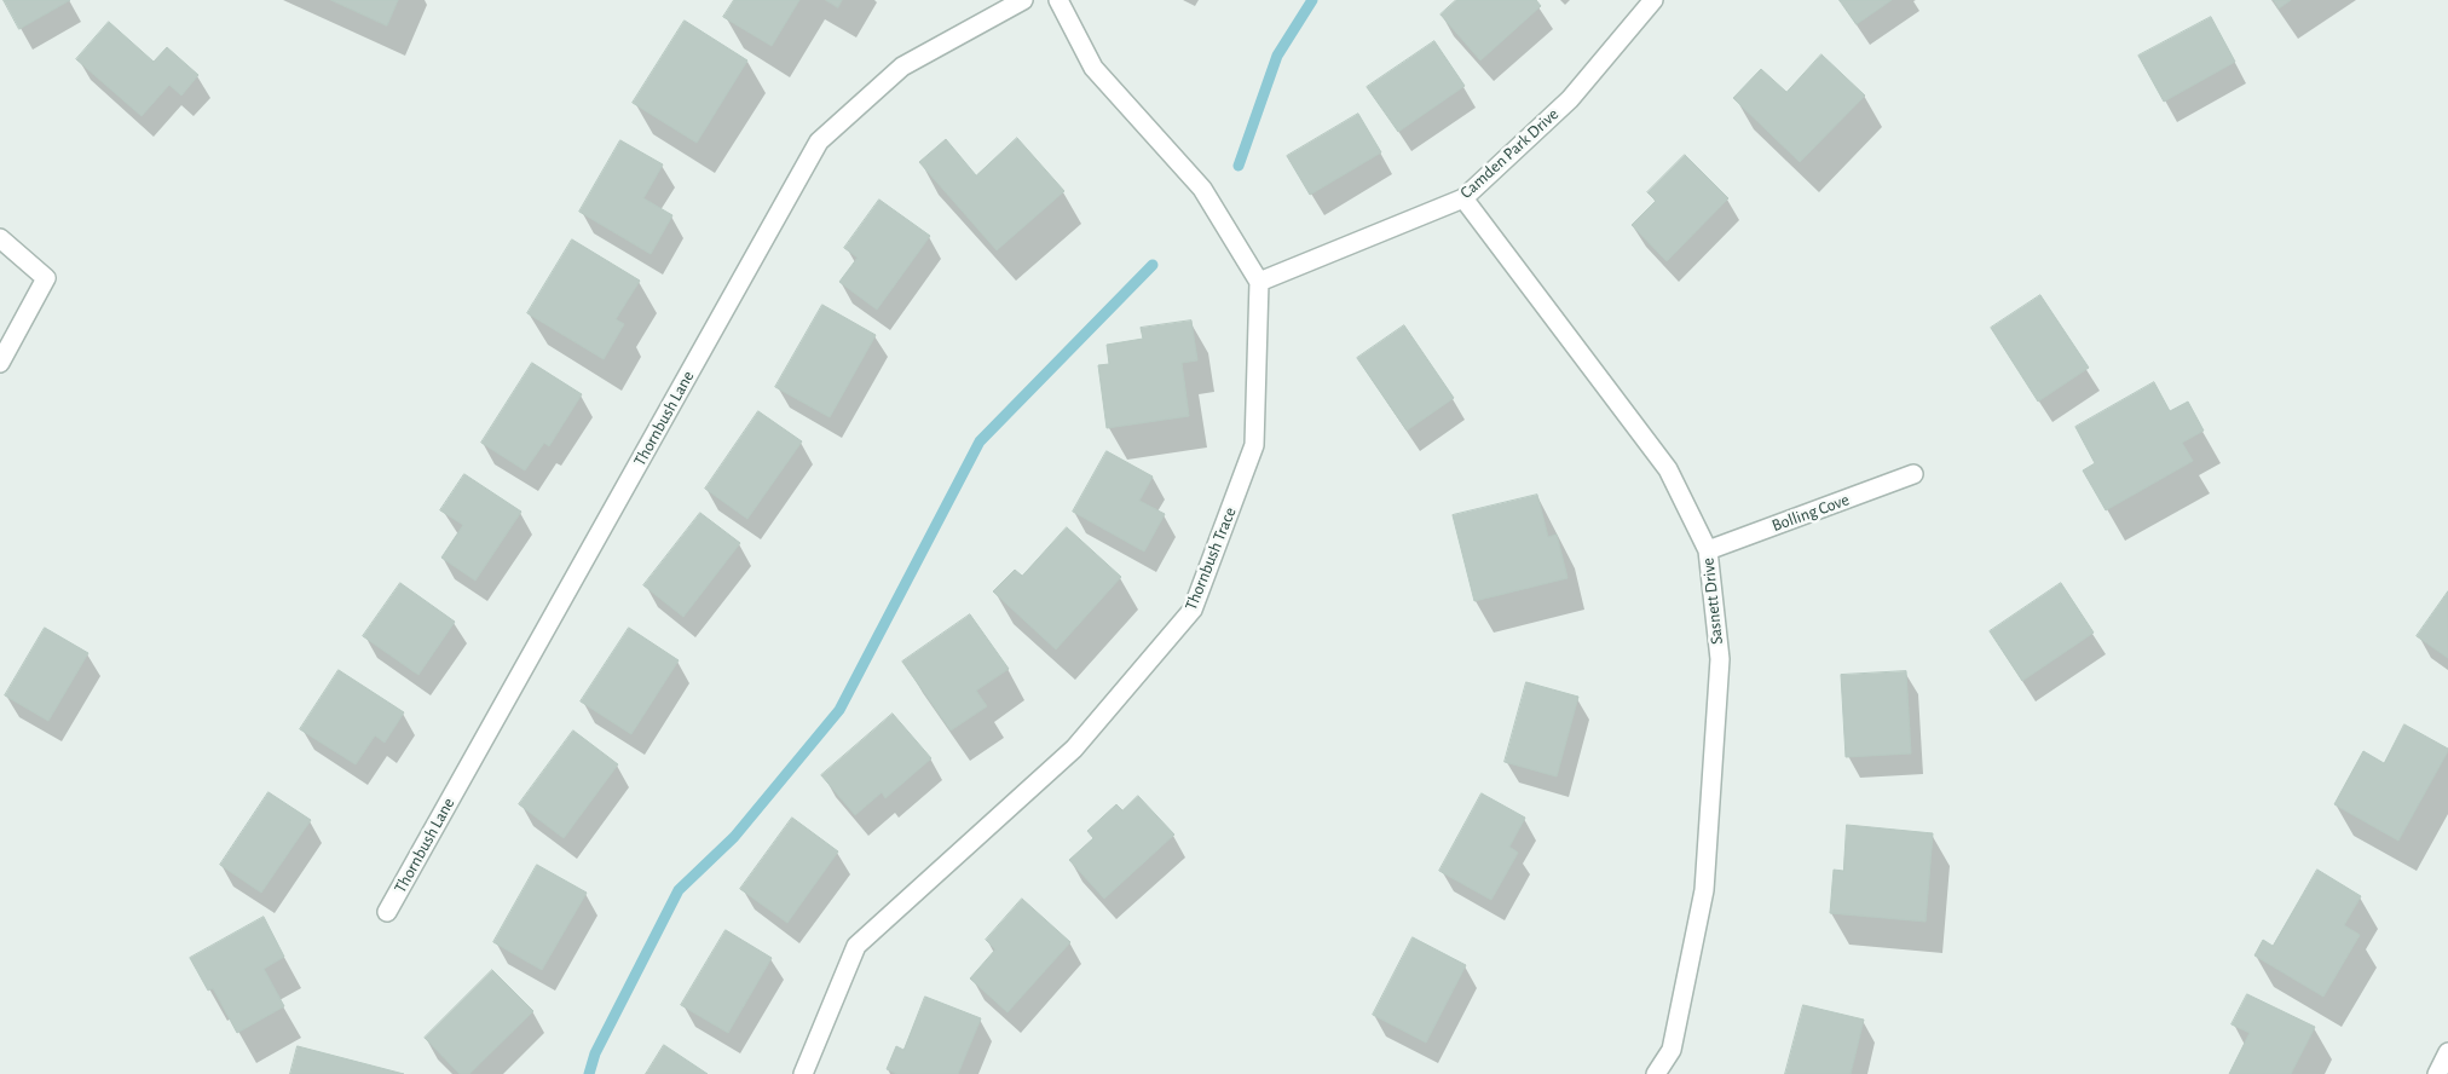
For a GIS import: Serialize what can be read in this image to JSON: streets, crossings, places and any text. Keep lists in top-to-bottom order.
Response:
{
  "streets": {
    "street": [
      "Camden Park Drive",
      "Thornbush Lane",
      "Bolling Cove",
      "Thornbush Trace",
      "Sasnett Drive"
    ]
  },
  "crossings": [
    ["Camden Park Drive", "Thornbush Trace"],
    ["Camden Park Drive", "Sasnett Drive"],
    ["Bolling Cove", "Sasnett Drive"]
  ]
}
